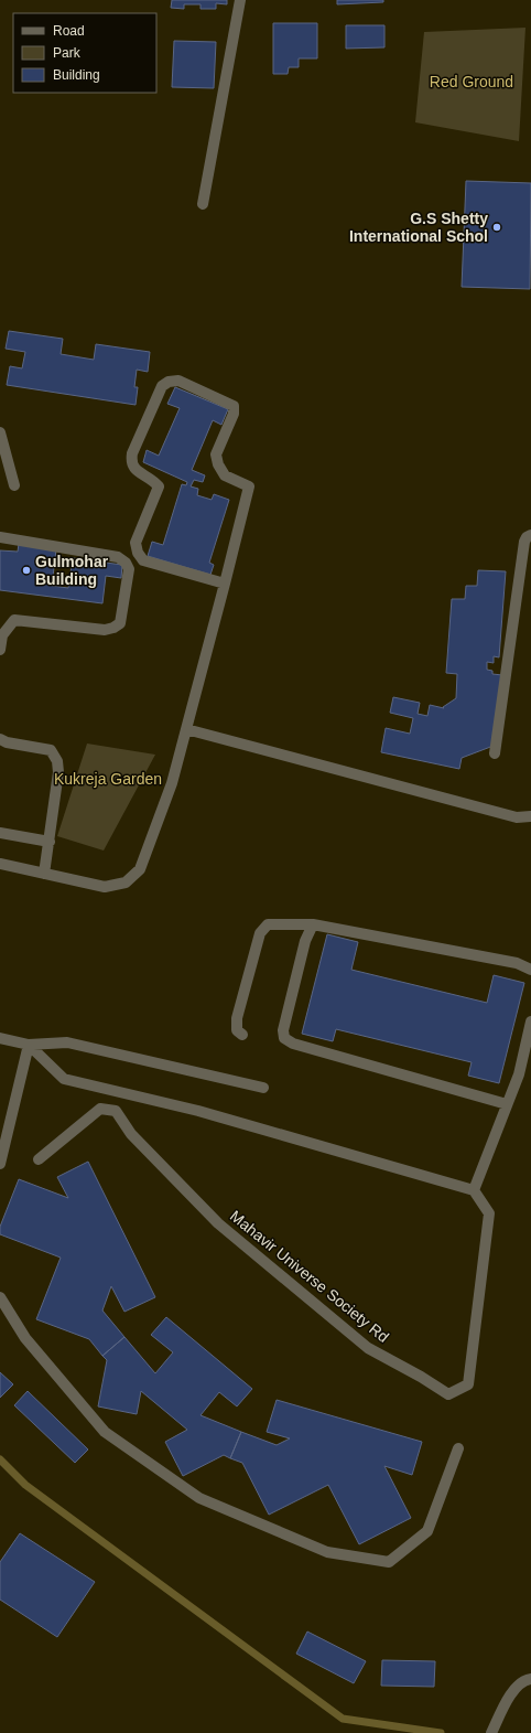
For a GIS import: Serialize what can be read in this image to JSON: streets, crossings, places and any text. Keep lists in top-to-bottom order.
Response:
{
  "streets": {
    "street": ["Mahavir Universe Society Rd"]
  },
  "parks": ["Red Ground", "Kukreja Garden"],
  "places": ["G.S Shetty International Schol", "Gulmohar Building"],
  "legend": ["Road", "Park", "Building"]
}
